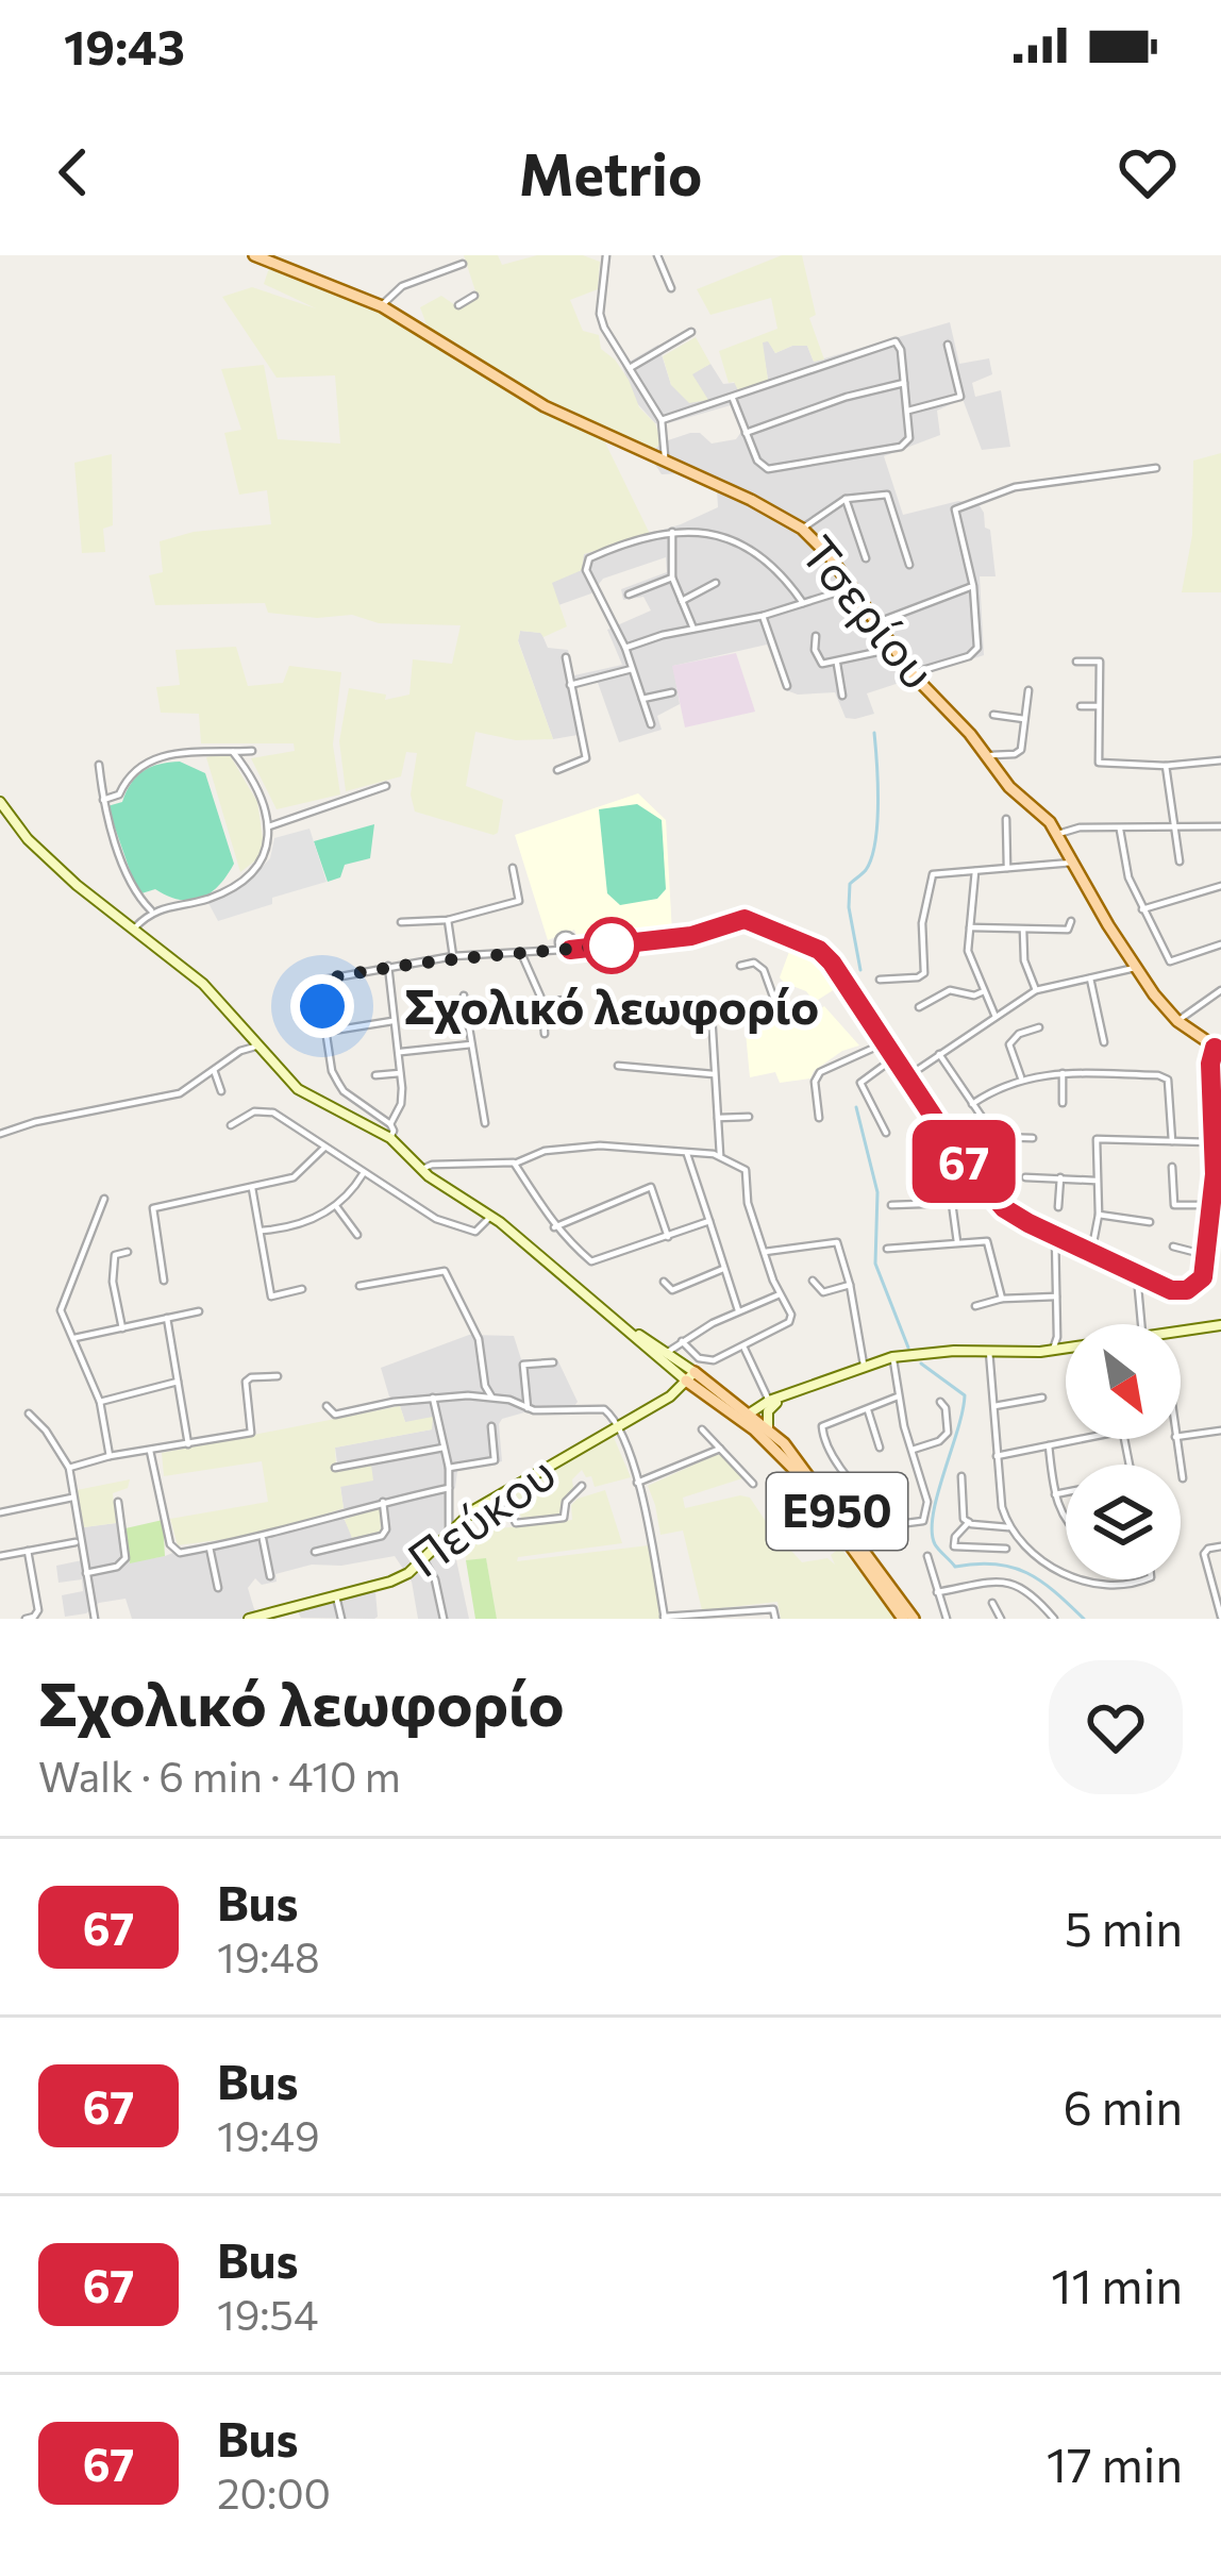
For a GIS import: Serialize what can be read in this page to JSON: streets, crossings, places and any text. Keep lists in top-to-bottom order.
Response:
{
  "streets": {
    "main road": ["Τσερίου", "E950", "Πεύκου"]
  },
  "places": ["Σχολικό λεωφορίο"],
  "lines": ["bus line 67"],
  "north": "bottom right",
  "page": {
    "status": "19:43",
    "header": "Metrio",
    "on_map": "67",
    "heading": ["Σχολικό λεωφορίο", "Walk · 6 min · 410 m"],
    "list": [
      {
        "mark": "67",
        "name": "Bus",
        "note": "19:48",
        "value": "5 min"
      },
      {
        "mark": "67",
        "name": "Bus",
        "note": "19:49",
        "value": "6 min"
      },
      {
        "mark": "67",
        "name": "Bus",
        "note": "19:54",
        "value": "11 min"
      },
      {
        "mark": "67",
        "name": "Bus",
        "note": "20:00",
        "value": "17 min"
      }
    ]
  }
}
